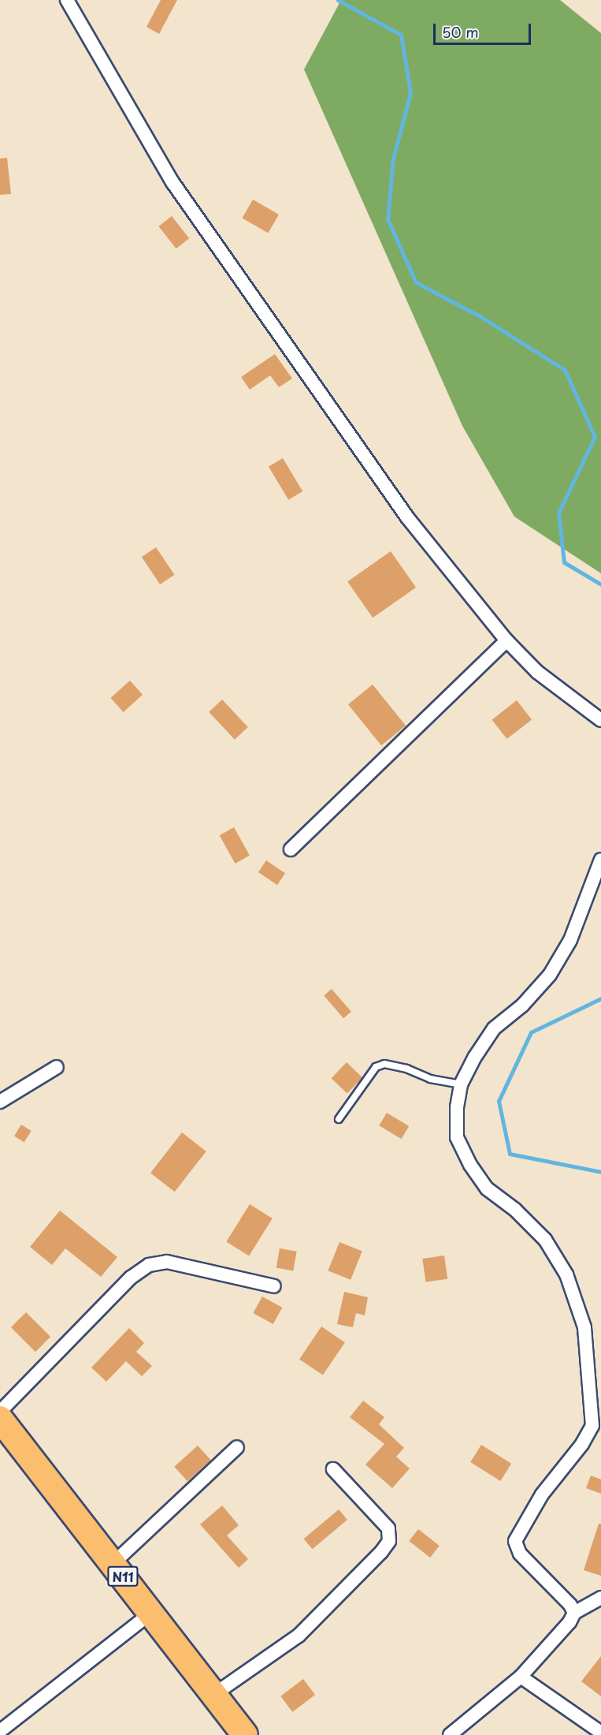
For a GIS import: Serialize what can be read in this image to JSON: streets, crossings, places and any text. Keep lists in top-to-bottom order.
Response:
{
  "streets": {
    "highway": ["N11"]
  },
  "scale_bar": "50 m"
}
